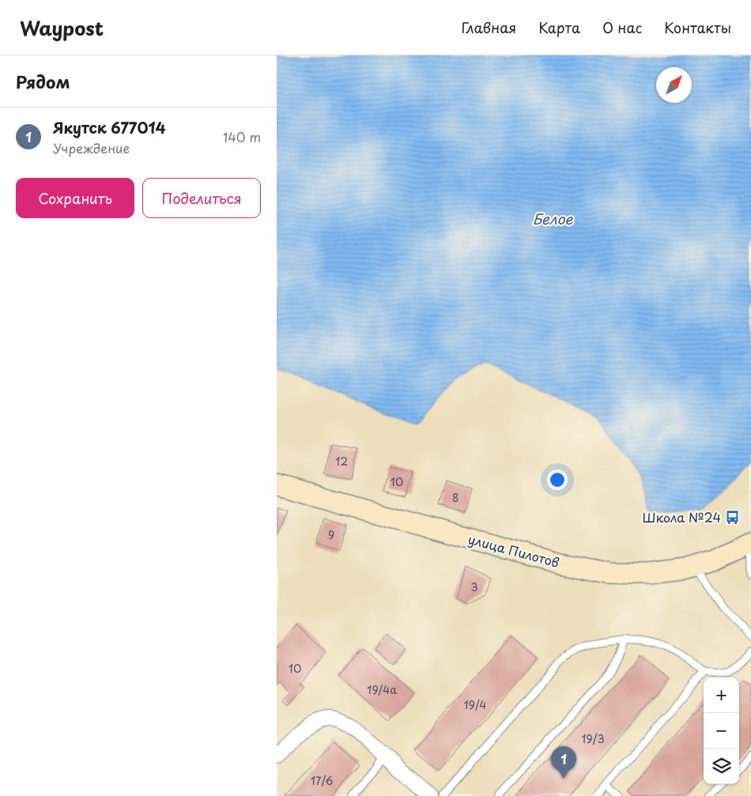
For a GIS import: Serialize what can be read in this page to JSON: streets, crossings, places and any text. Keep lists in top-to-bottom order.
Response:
{
  "streets": {
    "street": ["улица Пилотов"]
  },
  "water": ["Белое"],
  "places": {
    "bus stop": ["Школа №24"]
  },
  "house_numbers": [
    "12",
    "10",
    "8",
    "9",
    "3",
    "10",
    "19/4а",
    "19/4",
    "19/3",
    "17/6"
  ],
  "north": "top right",
  "page": {
    "header": "Waypost",
    "nav": [
      "Главная",
      "Карта",
      "О нас",
      "Контакты"
    ],
    "heading": "Рядом",
    "list": [
      {
        "mark": "1",
        "name": "Якутск 677014",
        "note": "Учреждение",
        "value": "140 m"
      }
    ],
    "buttons": ["Сохранить", "Поделиться"],
    "map_buttons": ["+", "−"],
    "pins": "1"
  }
}
